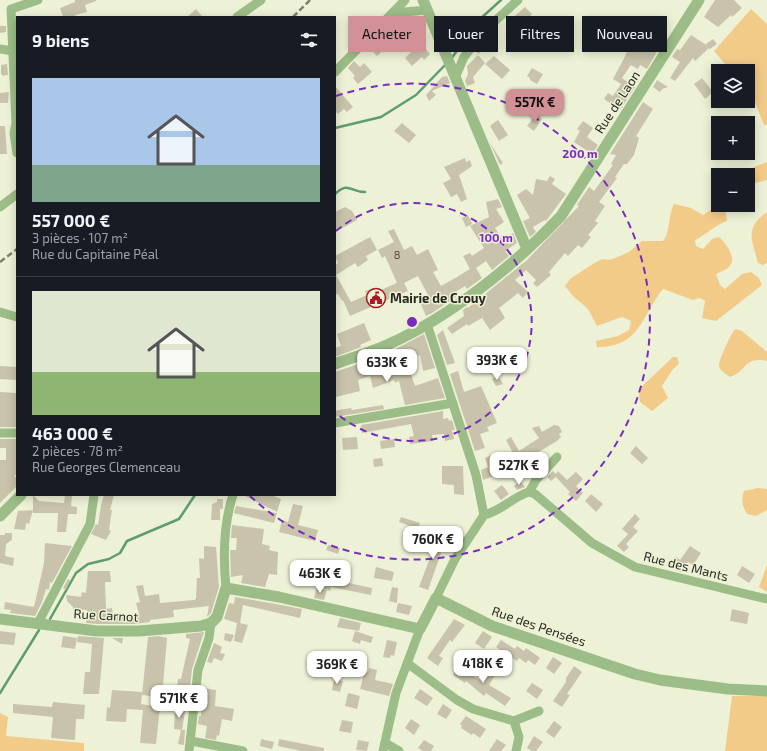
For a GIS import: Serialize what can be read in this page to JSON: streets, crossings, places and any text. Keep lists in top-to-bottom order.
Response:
{
  "streets": {
    "street": [
      "Rue de Laon",
      "Rue des Mants",
      "Rue Carnot",
      "Rue des Pensées"
    ]
  },
  "places": {
    "public building": ["Mairie de Crouy"]
  },
  "house_numbers": ["8"],
  "page": {
    "chip": [
      "Acheter",
      "Louer",
      "Filtres",
      "Nouveau"
    ],
    "heading": "9 biens",
    "map_buttons": ["+", "−"],
    "list": [
      {
        "name": "557 000 €",
        "note": "3 pièces · 107 m² · Rue du Capitaine Péal"
      },
      {
        "name": "463 000 €",
        "note": "2 pièces · 78 m² · Rue Georges Clemenceau"
      }
    ],
    "price": [
      "557K €",
      "393K €",
      "633K €",
      "527K €",
      "760K €",
      "463K €",
      "418K €",
      "369K €",
      "571K €"
    ]
  },
  "rings": ["200 m", "100 m"]
}
